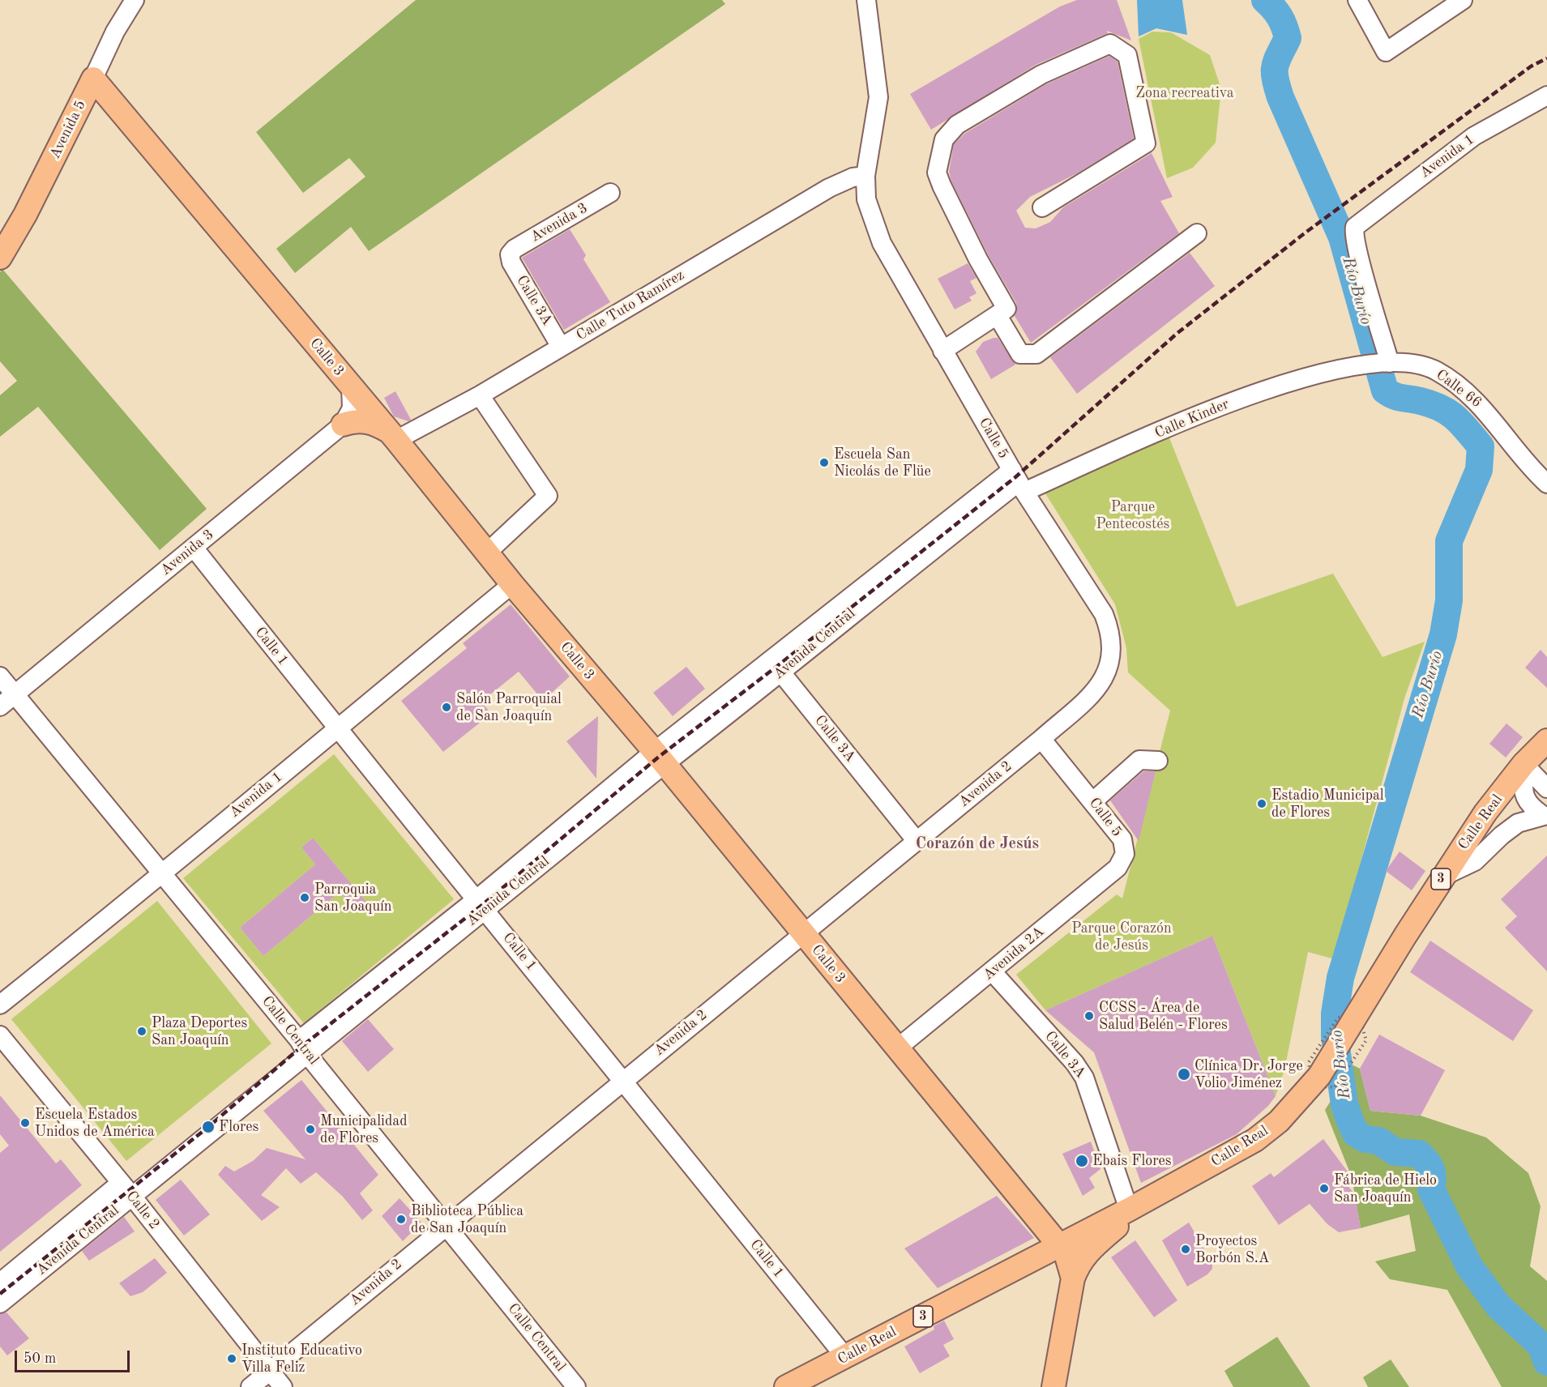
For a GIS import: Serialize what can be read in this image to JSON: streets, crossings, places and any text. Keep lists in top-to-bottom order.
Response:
{
  "streets": {
    "main road": [
      "Avenida 5",
      "Calle 3",
      "Calle Real",
      "3"
    ],
    "street": [
      "Avenida 1",
      "Avenida 3",
      "Calle 3A",
      "Calle Tuto Ramírez",
      "Calle 66",
      "Calle Kinder",
      "Calle 5",
      "Avenida Central",
      "Calle 1",
      "Avenida 2",
      "Avenida 2A",
      "Calle Central",
      "Calle 2"
    ]
  },
  "crossings": [
    ["Avenida 5", "Calle 3"],
    ["Avenida 1", "Calle 3"],
    ["Avenida 1", "Calle 66"],
    ["Avenida 1", "Calle 1"],
    ["Avenida 1", "Calle Central"],
    ["Avenida 3", "Calle 3A"],
    ["Avenida 3", "Calle 3"],
    ["Avenida 3", "Calle 1"],
    ["Avenida 3", "Calle Central"],
    ["Calle 3A", "Calle Tuto Ramírez"],
    ["Calle 3A", "Avenida Central"],
    ["Calle 3A", "Avenida 2"],
    ["Calle 3A", "Calle Real"],
    ["Calle 3A", "Avenida 2A"],
    ["Calle Tuto Ramírez", "Calle 3"],
    ["Calle Tuto Ramírez", "Calle 5"],
    ["Calle 3", "Avenida Central"],
    ["Calle 3", "Avenida 2"],
    ["Calle 3", "Calle Real"],
    ["Calle 3", "Avenida 2A"],
    ["Calle 66", "Calle Kinder"],
    ["Calle Kinder", "Calle 5"],
    ["Calle Kinder", "Avenida Central"],
    ["Calle 5", "Avenida Central"],
    ["Calle 5", "Avenida 2"],
    ["Calle 5", "Avenida 2A"],
    ["Avenida Central", "Calle 1"],
    ["Avenida Central", "Calle Central"],
    ["Avenida Central", "Calle 2"],
    ["Calle 1", "Avenida 2"],
    ["Calle 1", "Calle Real"],
    ["Avenida 2", "Calle Central"],
    ["Avenida 2", "Calle 2"]
  ],
  "districts": ["Corazón de Jesús"],
  "water": ["Río Burío"],
  "parks": ["Zona recreativa", "Parque Pentecostés", "Parque Corazón de Jesús"],
  "places": [
    "Escuela San Nicolás de Flüe",
    "Salón Parroquial de San Joaquín",
    "Estadio Municipal de Flores",
    "Parroquia San Joaquín",
    "CCSS - Área de Salud Belén - Flores",
    "Plaza Deportes San Joaquín",
    "Clínica Dr. Jorge Volio Jiménez",
    "Escuela Estados Unidos de América",
    "Flores",
    "Municipalidad de Flores",
    "Ebais Flores",
    "Fábrica de Hielo San Joaquín",
    "Biblioteca Pública de San Joaquín",
    "Proyectos Borbón S.A",
    "Instituto Educativo Villa Feliz"
  ],
  "scale_bar": "50 m"
}
